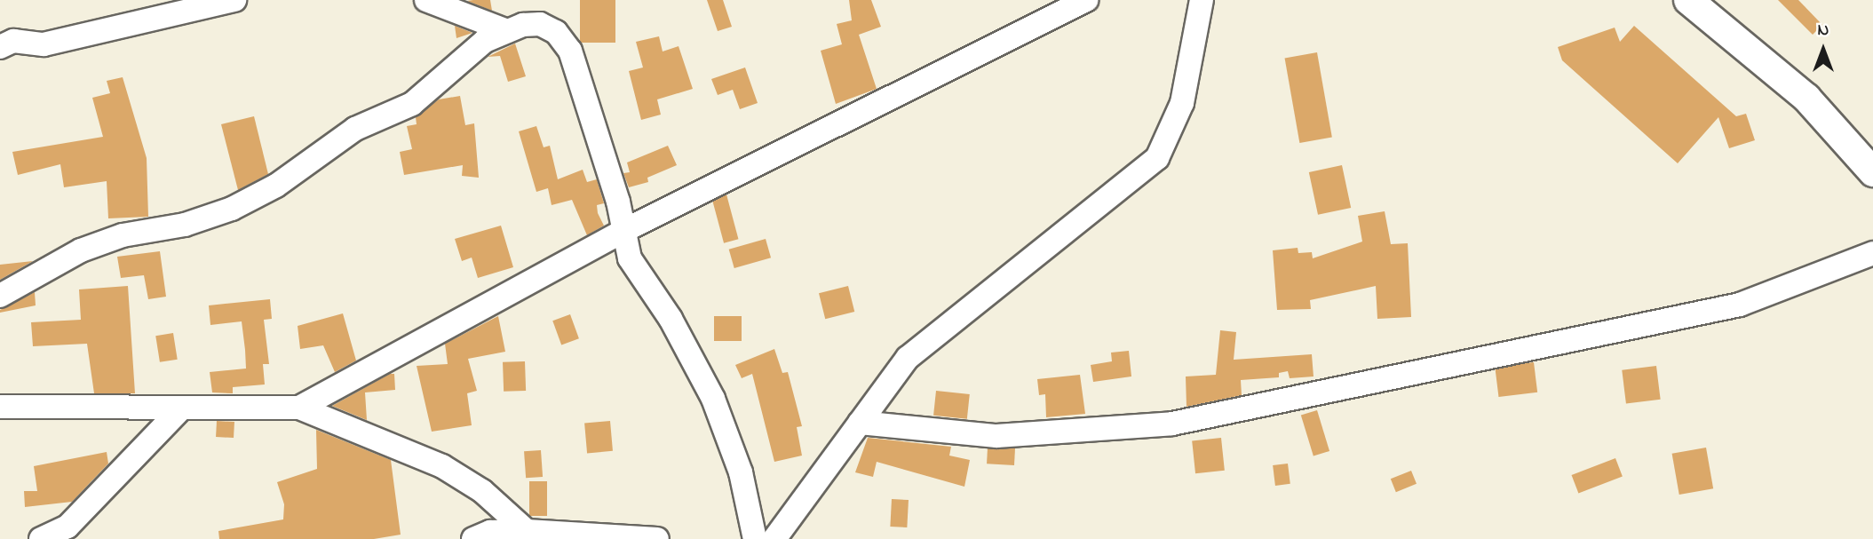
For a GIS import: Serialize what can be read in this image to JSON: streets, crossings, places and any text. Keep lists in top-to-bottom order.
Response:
{
  "north": "top"
}
